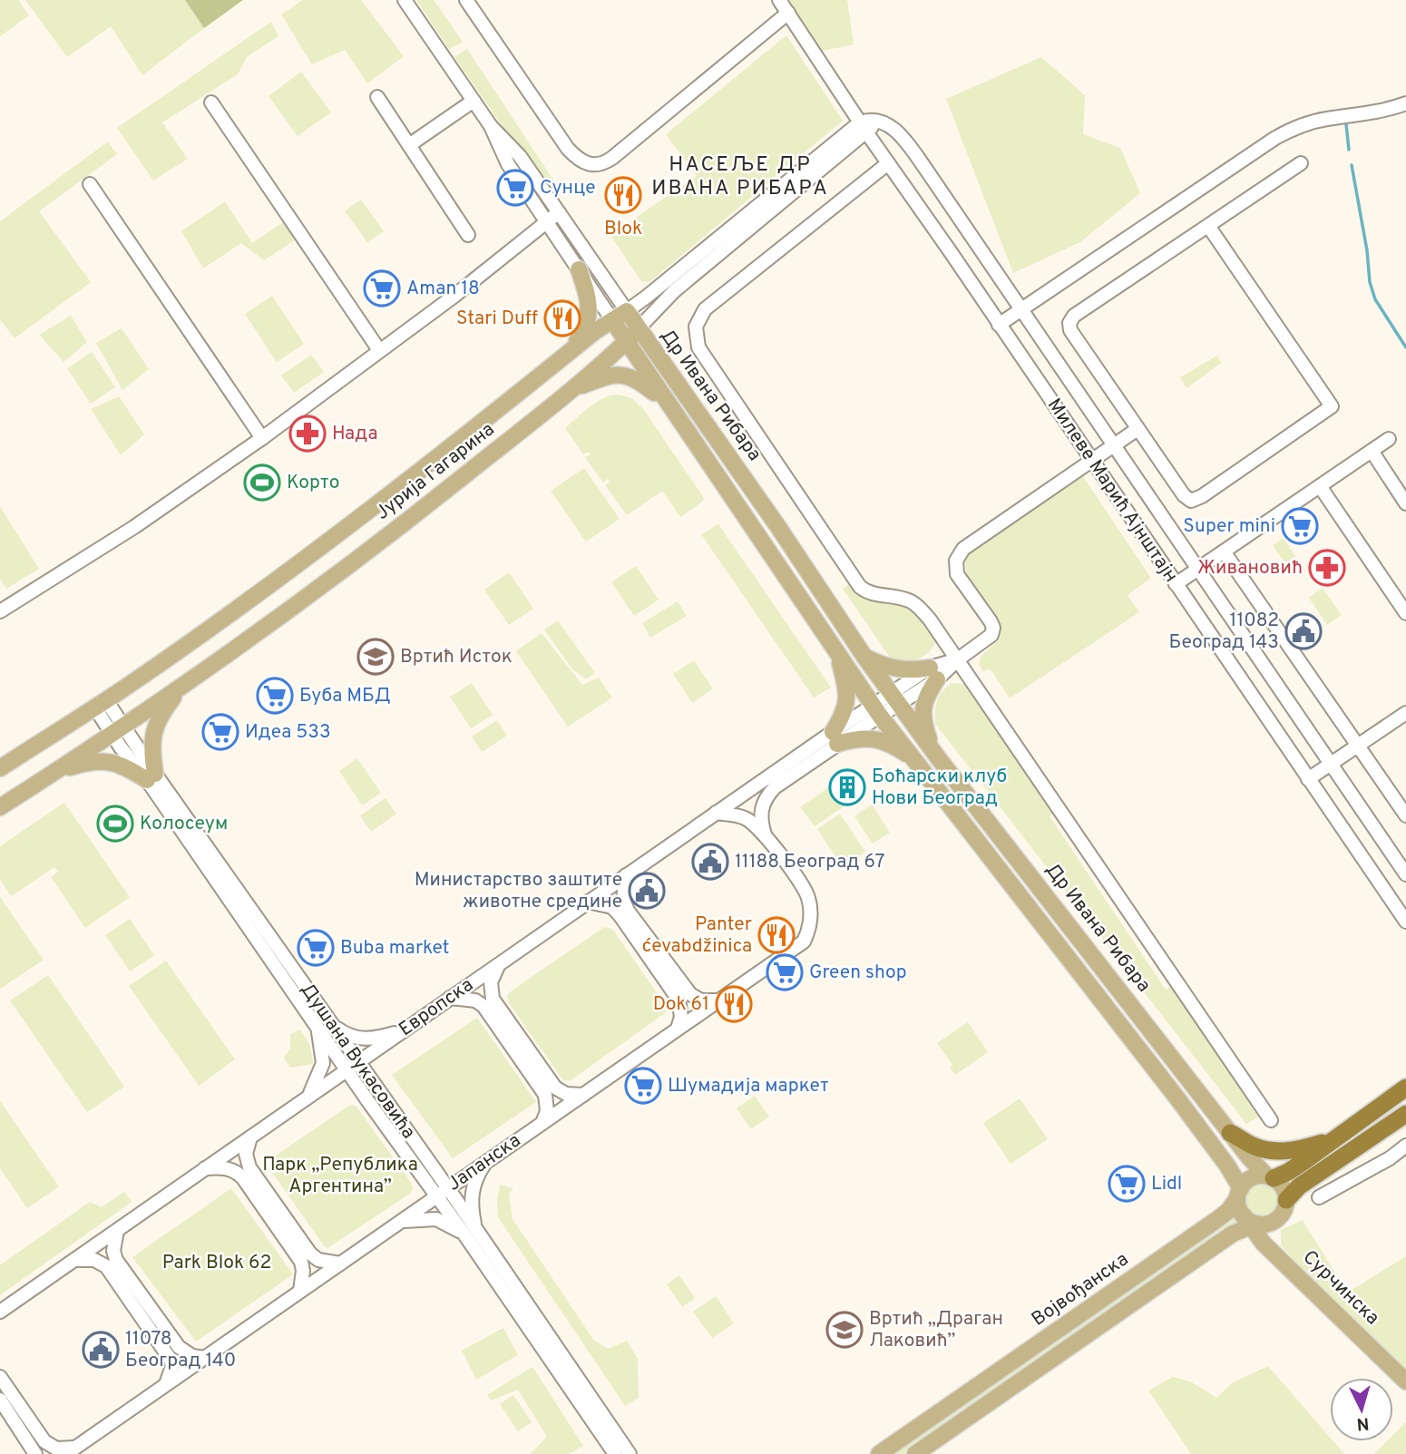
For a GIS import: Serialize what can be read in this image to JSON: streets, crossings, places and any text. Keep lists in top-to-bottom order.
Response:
{
  "streets": {
    "main road": [
      "Др Ивана Рибара",
      "Јурија Гагарина",
      "Сурчинска",
      "Војвођанска"
    ],
    "street": [
      "Милеве Марић Ајнштајн",
      "Европска",
      "Душана Вукасовића",
      "Јапанска"
    ]
  },
  "crossings": [
    ["Др Ивана Рибара", "Јурија Гагарина"],
    ["Др Ивана Рибара", "Милеве Марић Ајнштајн"],
    ["Др Ивана Рибара", "Европска"],
    ["Др Ивана Рибара", "Сурчинска"],
    ["Др Ивана Рибара", "Војвођанска"],
    ["Јурија Гагарина", "Милеве Марић Ајнштајн"],
    ["Јурија Гагарина", "Душана Вукасовића"],
    ["Европска", "Душана Вукасовића"],
    ["Европска", "Јапанска"],
    ["Душана Вукасовића", "Јапанска"],
    ["Сурчинска", "Војвођанска"]
  ],
  "districts": ["НАСЕЉЕ ДР ИВАНА РИБАРА"],
  "parks": ["Парк „Република Аргентина”", "Park Blok 62"],
  "places": {
    "supermarket": [
      "Сунце",
      "Aman 18",
      "Super mini",
      "Буба МБД",
      "Идеа 533",
      "Buba market",
      "Green shop",
      "Шумадија маркет",
      "Lidl"
    ],
    "restaurant": [
      "Blok",
      "Stari Duff",
      "Panter ćevabdžinica",
      "Dok 61"
    ],
    "pharmacy": ["Нада", "Живановић"],
    "sports": ["Корто", "Колосеум"],
    "public building": [
      "11082 Београд 143",
      "11188 Београд 67",
      "Министарство заштите животне средине",
      "11078 Београд 140"
    ],
    "school or university": ["Вртић Исток", "Вртић „Драган Лаковић”"],
    "building": ["Боћарски клуб Нови Београд"]
  },
  "north": "bottom"
}
